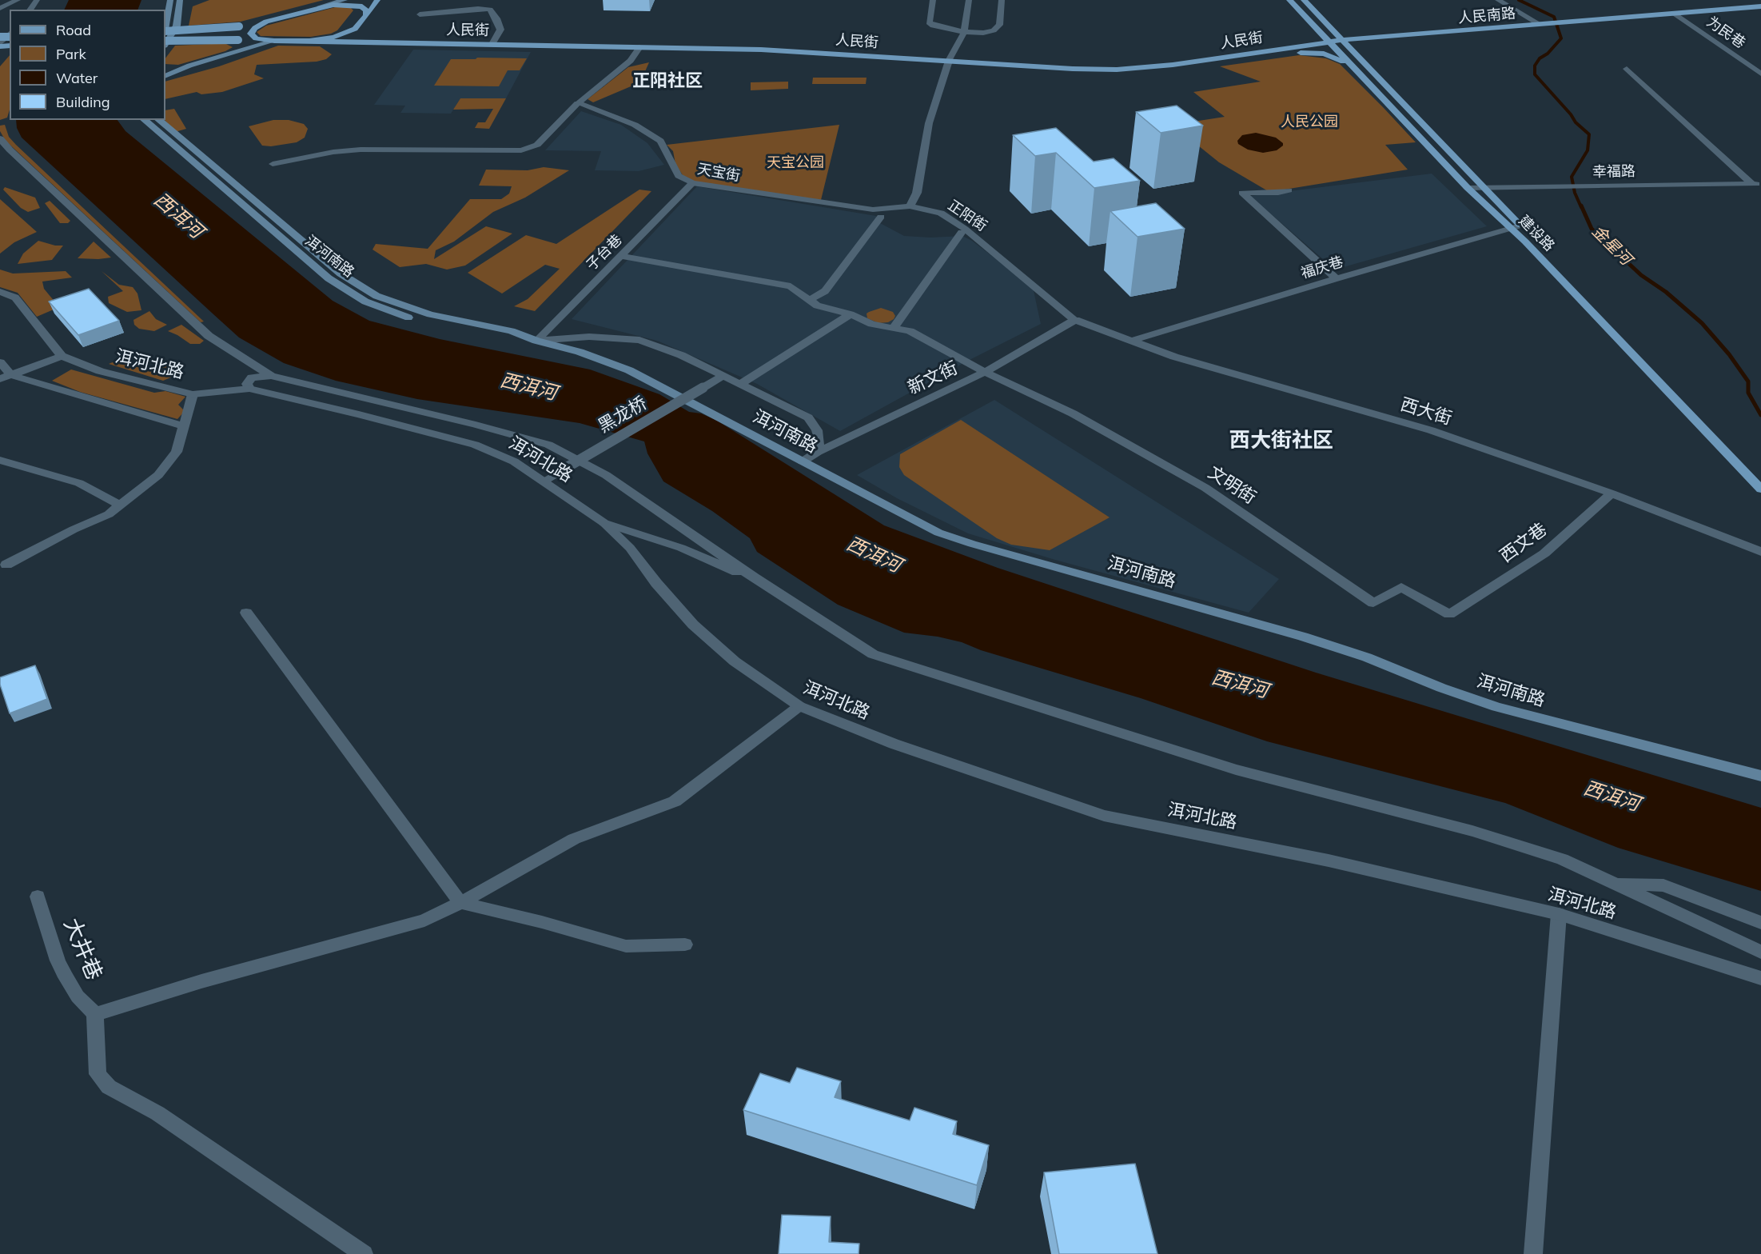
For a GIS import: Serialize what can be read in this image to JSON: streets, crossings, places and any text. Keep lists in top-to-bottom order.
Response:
{
  "streets": {
    "main road": [
      "人民南路",
      "人民街",
      "建设路",
      "洱河南路"
    ],
    "street": [
      "为民巷",
      "幸福路",
      "天宝街",
      "正阳街",
      "子台巷",
      "福庆巷",
      "洱河北路",
      "新文街",
      "西大街",
      "黑龙桥",
      "文明街",
      "西文巷",
      "大井巷"
    ]
  },
  "crossings": [
    ["人民南路", "人民街"],
    ["人民南路", "为民巷"],
    ["人民南路", "建设路"],
    ["人民街", "建设路"],
    ["幸福路", "建设路"],
    ["天宝街", "正阳街"],
    ["天宝街", "子台巷"],
    ["正阳街", "新文街"],
    ["正阳街", "西大街"],
    ["建设路", "福庆巷"],
    ["子台巷", "洱河南路"],
    ["洱河南路", "新文街"],
    ["福庆巷", "西大街"],
    ["洱河北路", "黑龙桥"],
    ["新文街", "西大街"],
    ["新文街", "文明街"],
    ["西大街", "西文巷"],
    ["文明街", "西文巷"]
  ],
  "districts": ["正阳社区", "西大街社区"],
  "water": ["西洱河", "金星河"],
  "parks": ["人民公园", "天宝公园"],
  "legend": [
    "Road",
    "Park",
    "Water",
    "Building"
  ]
}
